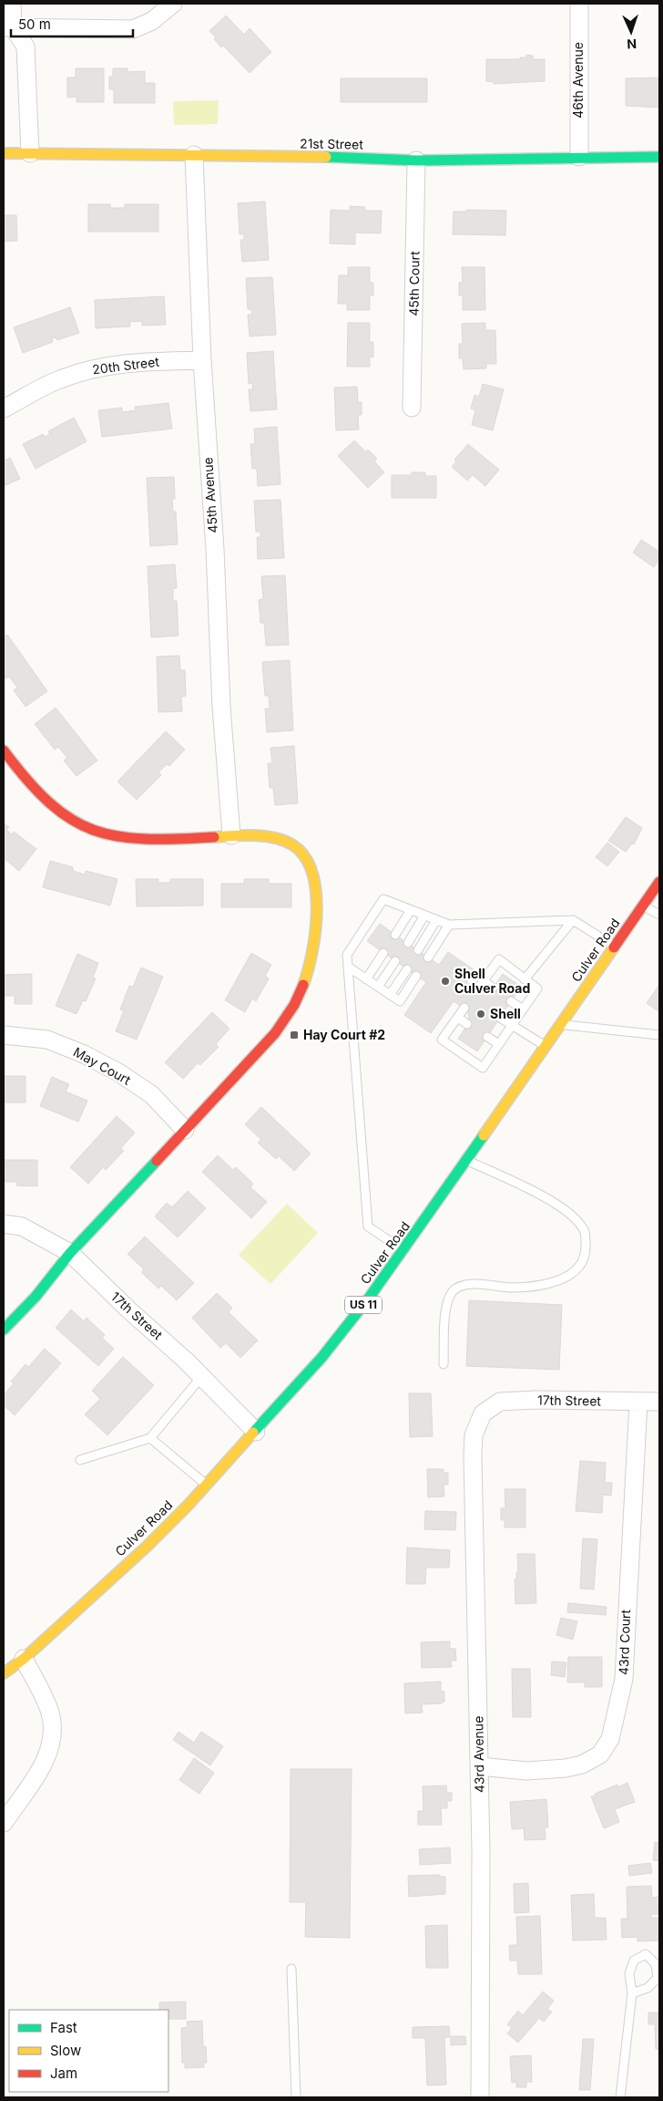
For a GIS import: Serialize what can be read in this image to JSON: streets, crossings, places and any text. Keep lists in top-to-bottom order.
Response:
{
  "streets": {
    "street": [
      "46th Avenue",
      "21st Street",
      "45th Court",
      "20th Street",
      "45th Avenue",
      "Culver Road",
      "May Court",
      "US 11",
      "17th Street",
      "43rd Court",
      "43rd Avenue"
    ]
  },
  "crossings": [
    ["46th Avenue", "21st Street"],
    ["21st Street", "45th Court"],
    ["21st Street", "45th Avenue"],
    ["20th Street", "45th Avenue"],
    ["Culver Road", "17th Street"],
    ["17th Street", "43rd Court"],
    ["17th Street", "43rd Avenue"],
    ["43rd Court", "43rd Avenue"]
  ],
  "places": {
    "other": ["Shell Culver Road", "Shell"],
    "transit": ["Hay Court #2"]
  },
  "legend": ["Fast", "Slow", "Jam"],
  "scale_bar": "50 m",
  "north": "bottom"
}
